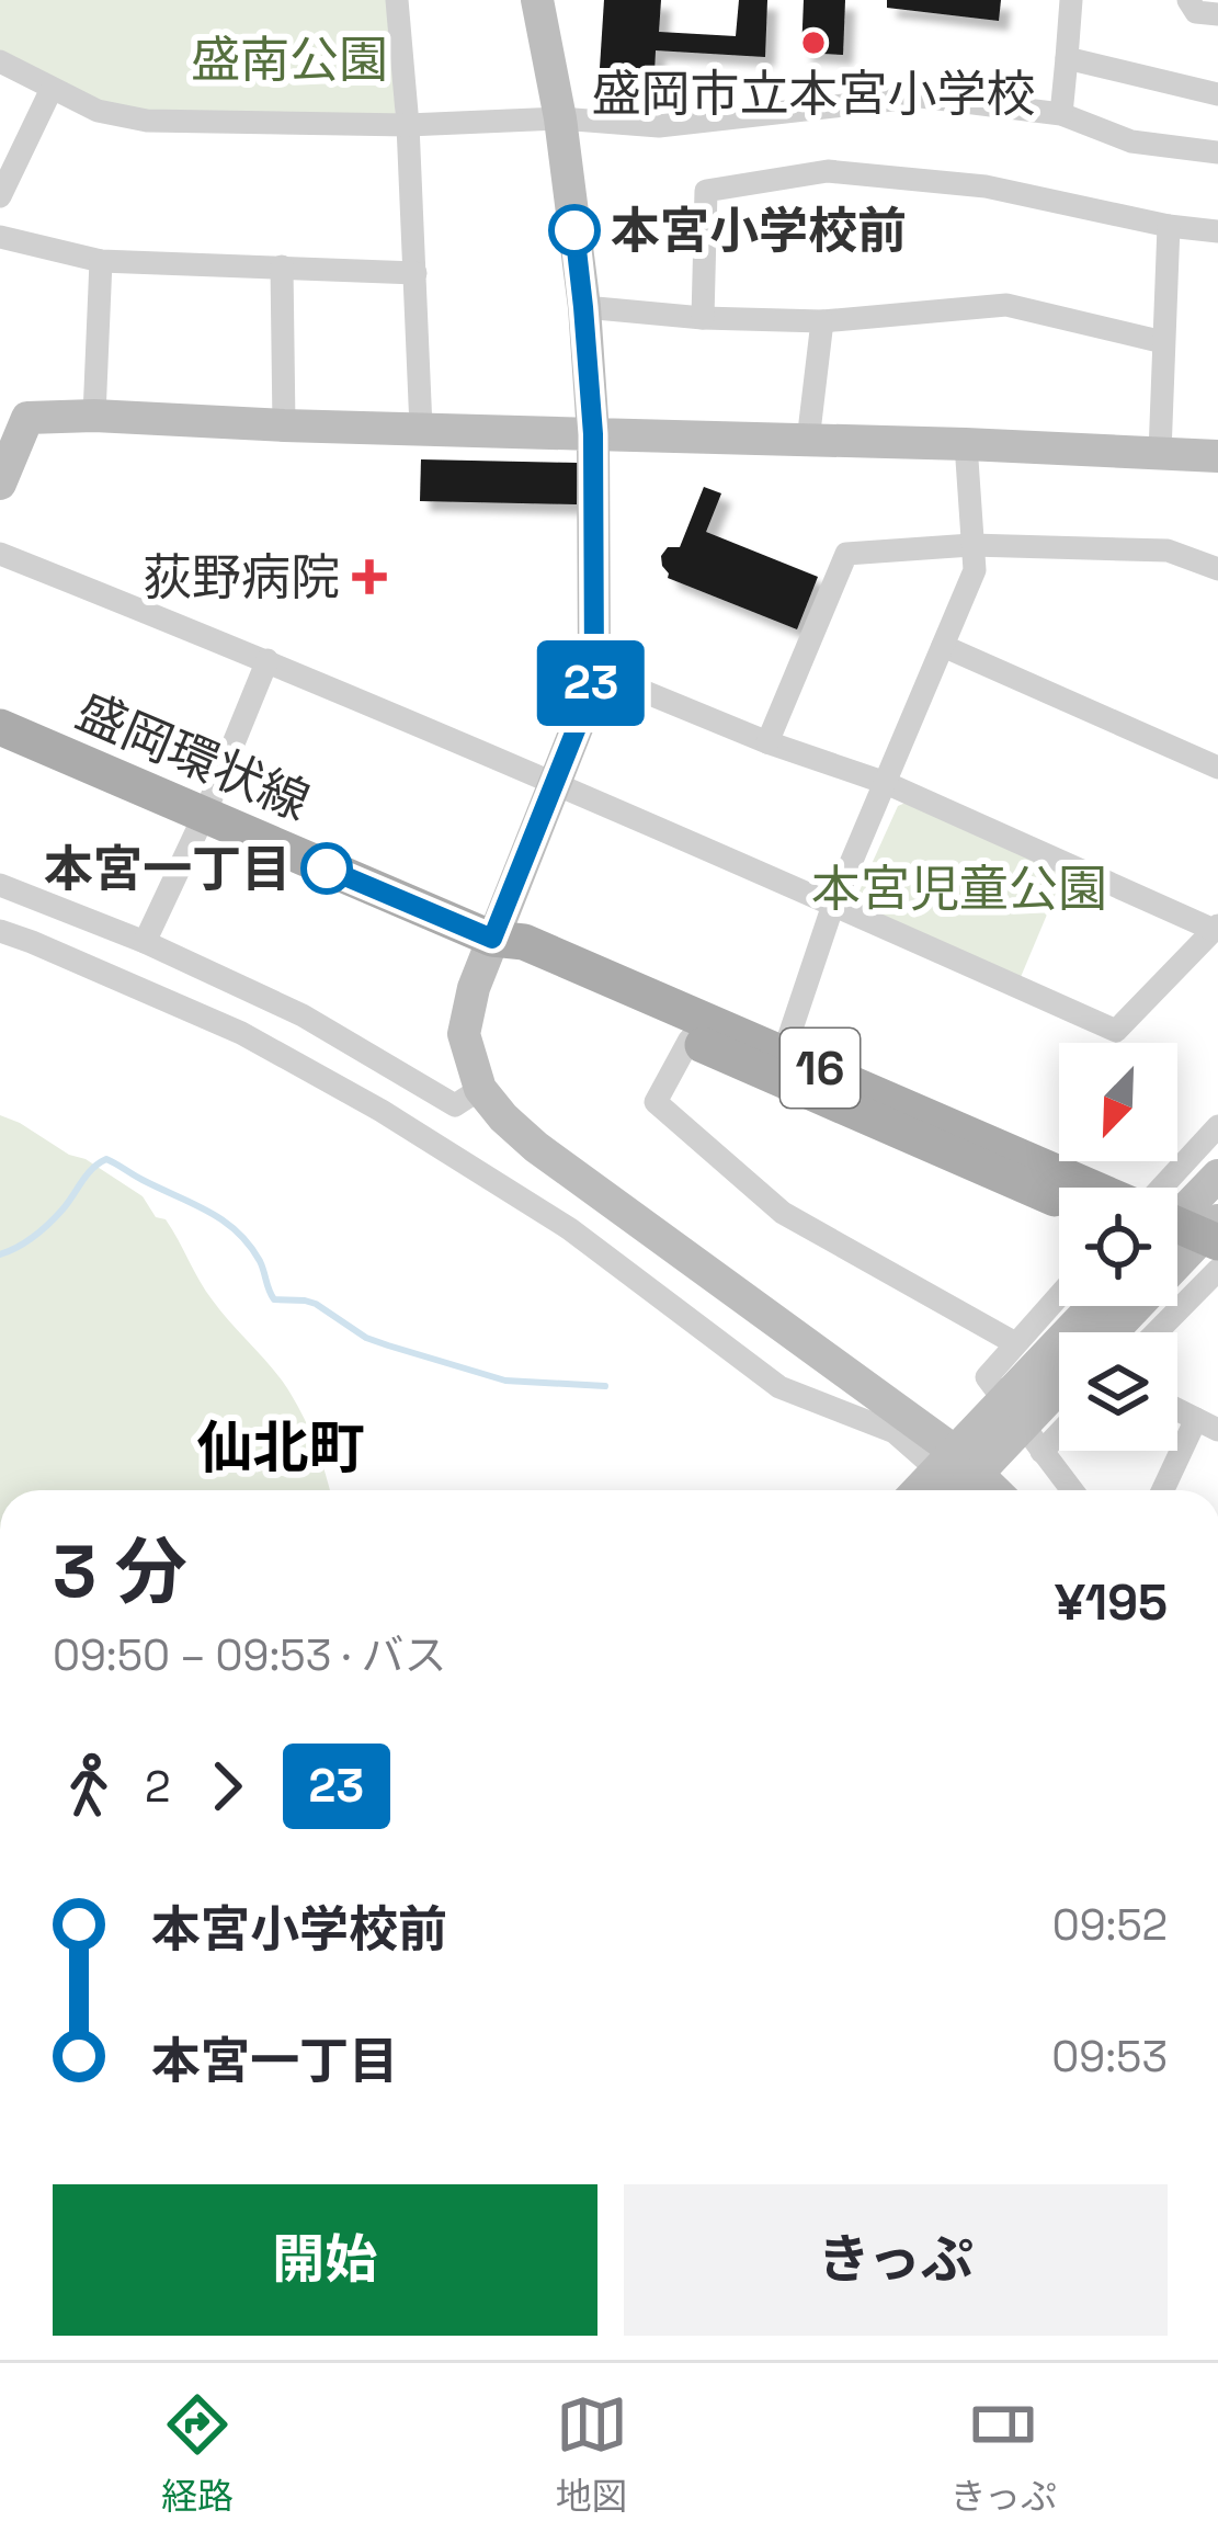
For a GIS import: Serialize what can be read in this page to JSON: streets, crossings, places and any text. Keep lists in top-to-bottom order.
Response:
{
  "streets": {
    "main road": ["盛岡環状線", "16"]
  },
  "districts": ["仙北町"],
  "parks": ["盛南公園", "本宮児童公園"],
  "places": {
    "other": ["盛岡市立本宮小学校", "本宮小学校前", "本宮一丁目"],
    "health": ["荻野病院"]
  },
  "lines": ["bus line 23"],
  "north": "bottom left",
  "page": {
    "on_map": "23",
    "heading": ["3 分", "09:50 – 09:53 · バス", "¥195"],
    "legs": ["2", "23"],
    "list": [
      {
        "name": "本宮小学校前",
        "value": "09:52"
      },
      {
        "name": "本宮一丁目",
        "value": "09:53"
      }
    ],
    "buttons": ["開始", "きっぷ"],
    "tabs": ["経路", "地図", "きっぷ"]
  }
}
